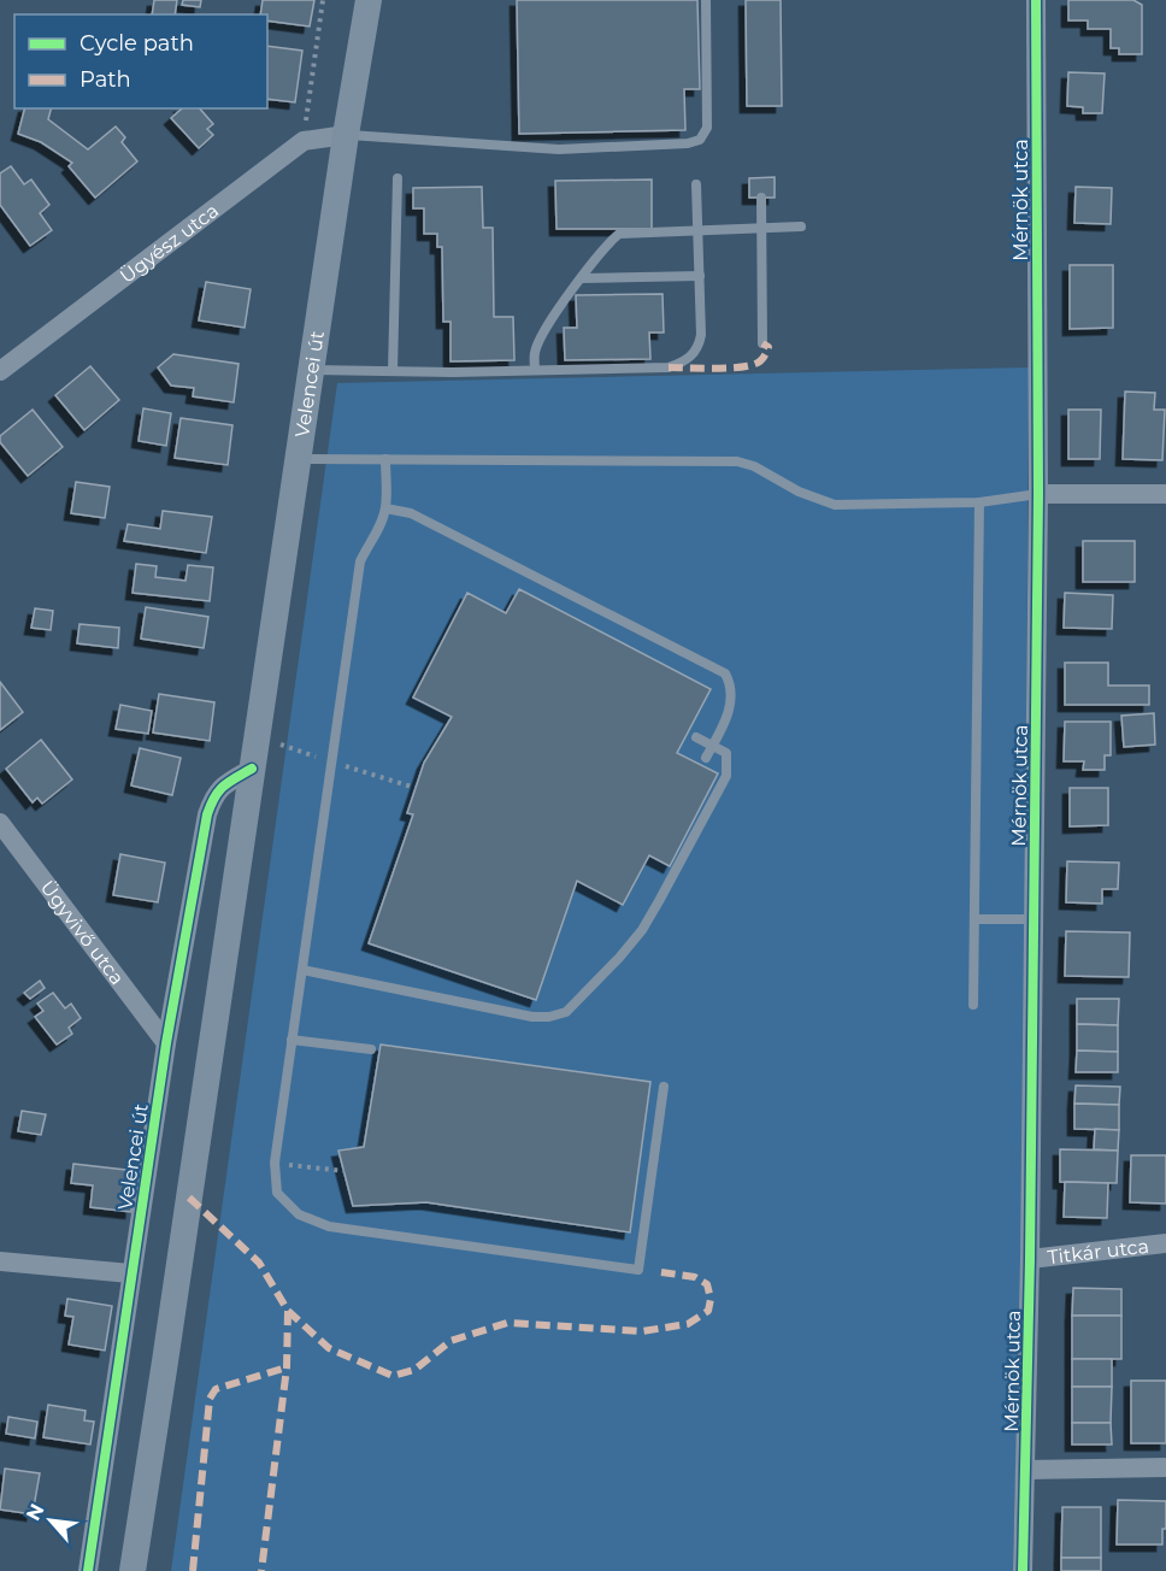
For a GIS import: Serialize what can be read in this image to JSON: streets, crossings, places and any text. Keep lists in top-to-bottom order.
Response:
{
  "streets": {
    "main road": ["Velencei út"],
    "street": [
      "Mérnök utca",
      "Ügyész utca",
      "Ügyvivő utca",
      "Titkár utca"
    ]
  },
  "crossings": [
    ["Mérnök utca", "Titkár utca"],
    ["Ügyész utca", "Velencei út"],
    ["Velencei út", "Ügyvivő utca"]
  ],
  "legend": ["Cycle path", "Path"],
  "north": "top left"
}
